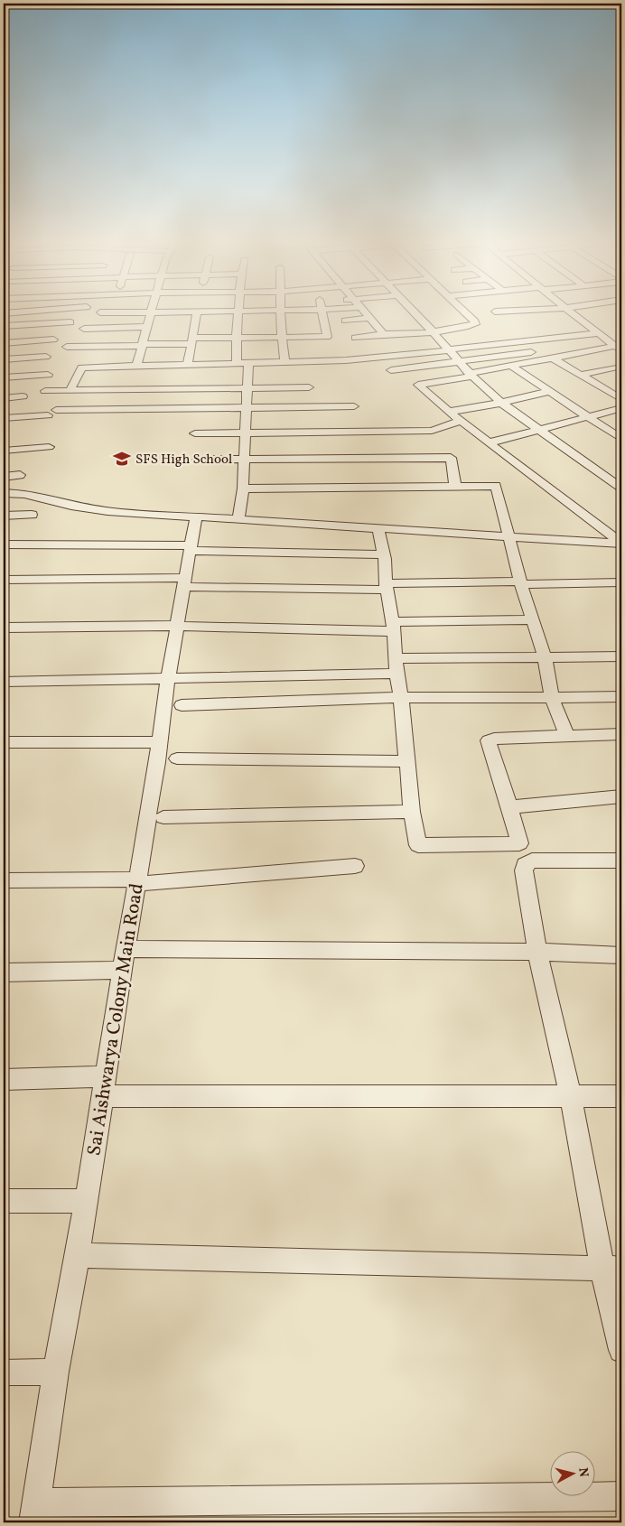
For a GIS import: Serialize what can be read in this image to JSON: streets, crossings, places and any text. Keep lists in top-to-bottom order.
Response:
{
  "streets": {
    "street": ["Sai Aishwarya Colony Main Road"]
  },
  "places": {
    "school or university": ["SFS High School"]
  },
  "north": "right"
}
